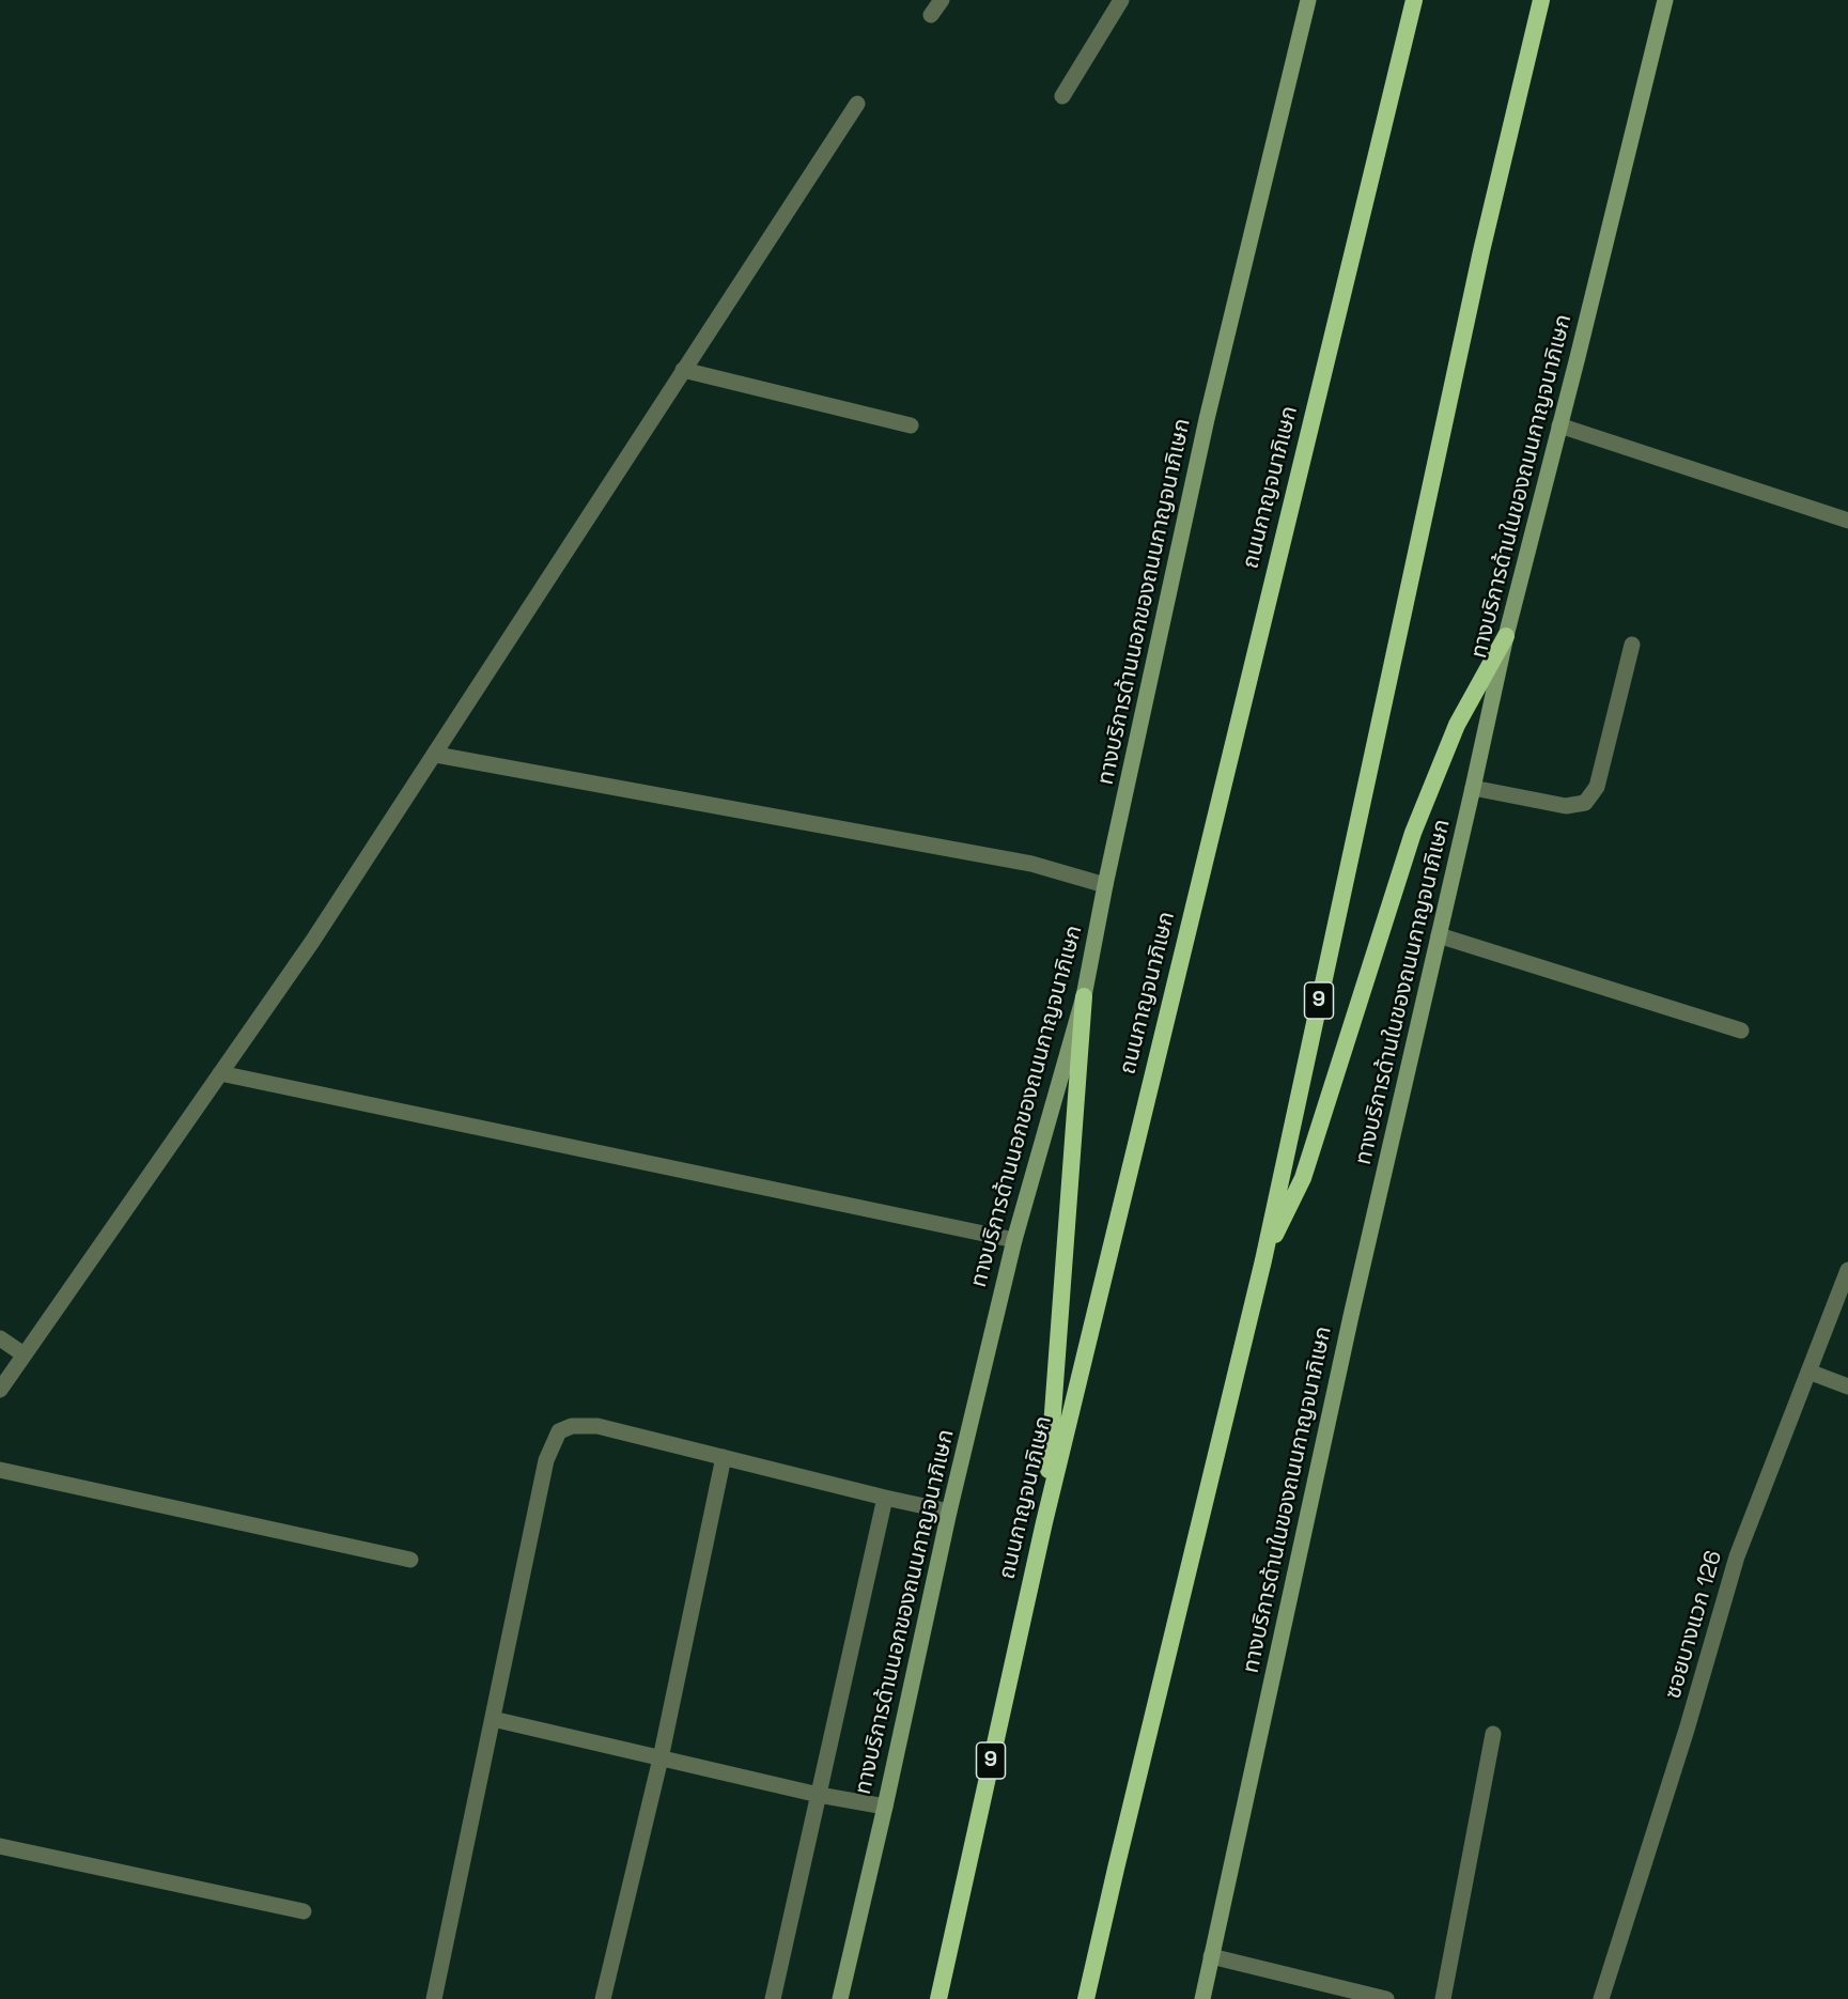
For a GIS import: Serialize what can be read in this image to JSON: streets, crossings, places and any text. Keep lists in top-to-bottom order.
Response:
{
  "streets": {
    "highway": ["ถนนกาญจนาภิเษก", "9"],
    "main road": ["ทางบริการด้านในของถนนกาญจนาภิเษก", "ทางบริการด้านนอกของถนนกาญจนาภิเษก"],
    "street": ["ซอยบางแวก 126"]
  }
}
